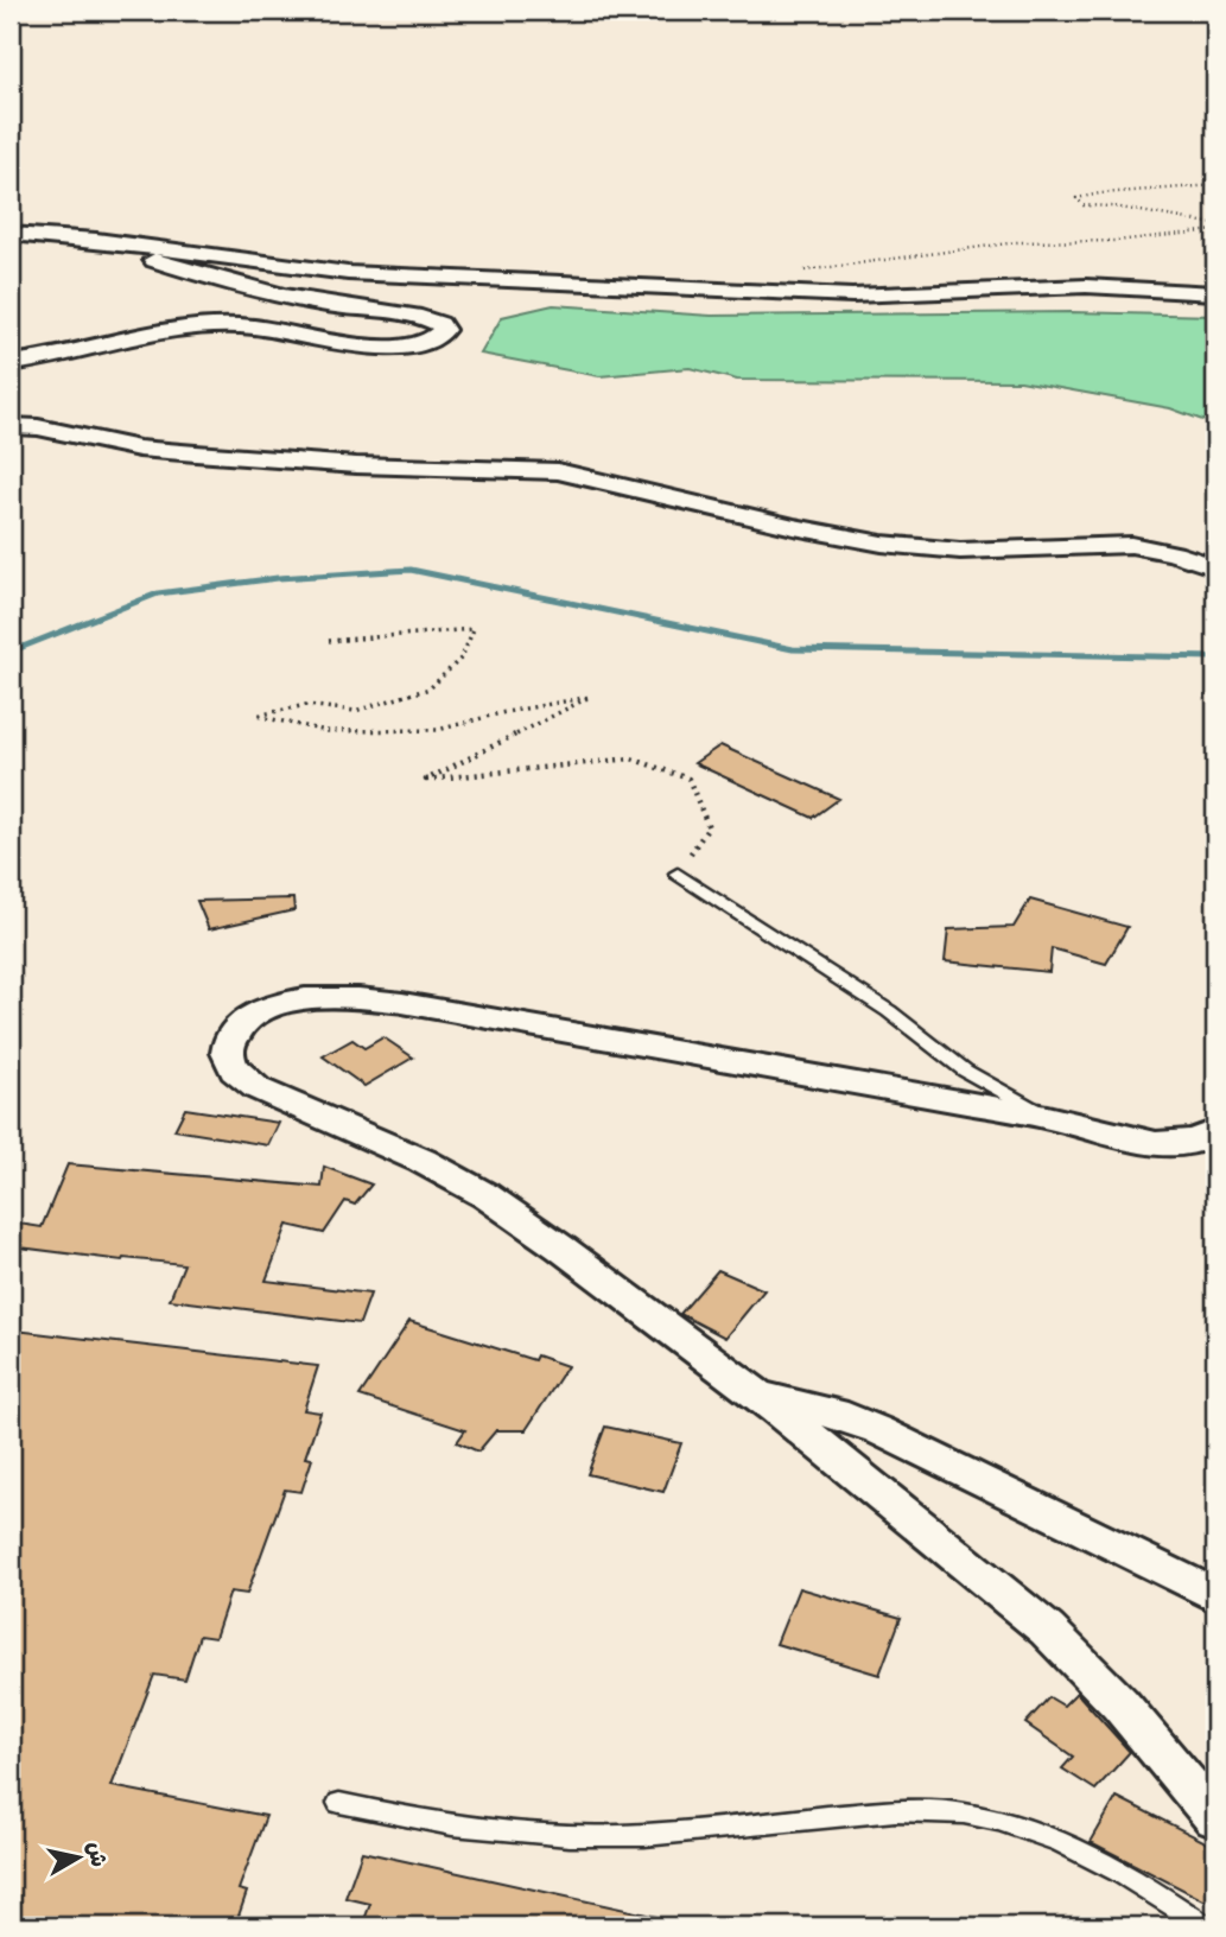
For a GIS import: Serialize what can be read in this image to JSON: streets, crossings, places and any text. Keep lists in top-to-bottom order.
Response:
{
  "north": "right"
}
